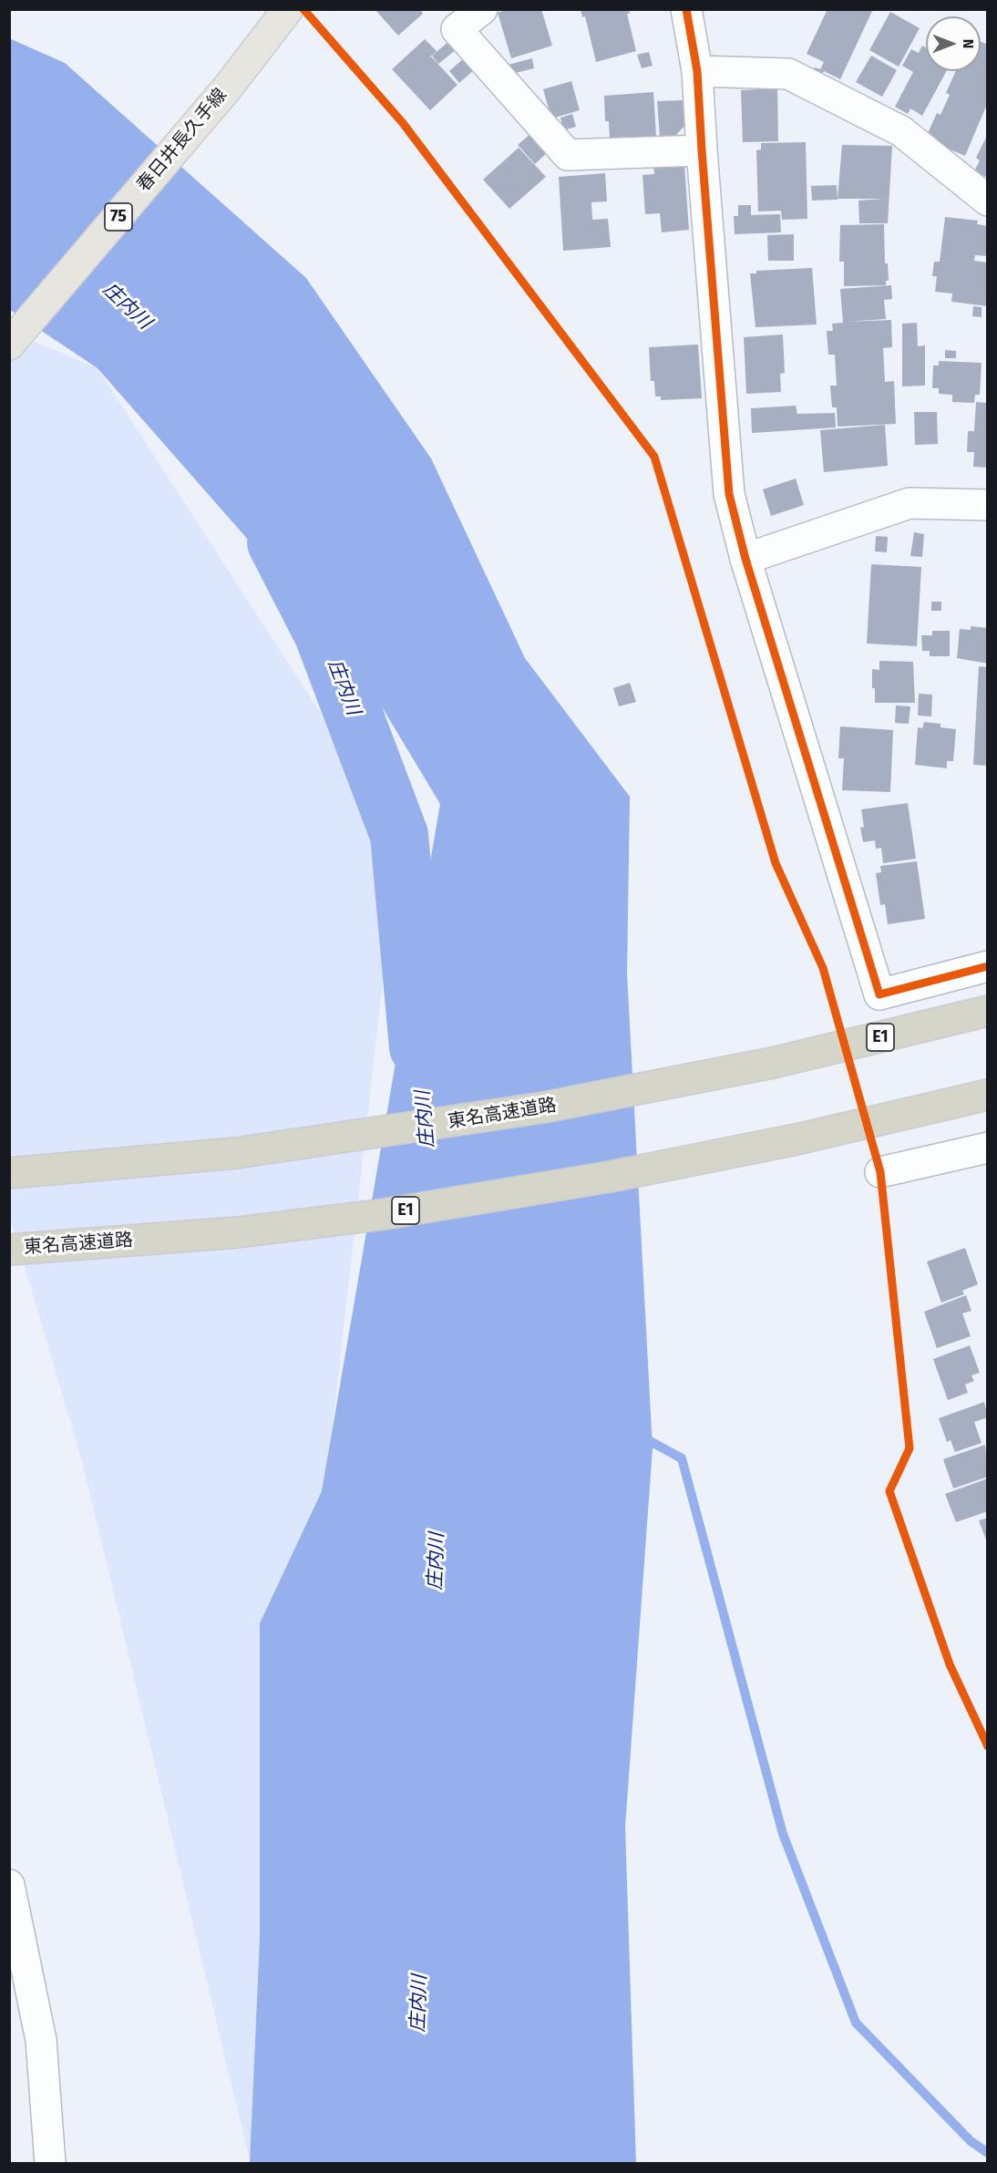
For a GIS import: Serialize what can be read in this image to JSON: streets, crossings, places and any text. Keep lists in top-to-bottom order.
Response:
{
  "streets": {
    "highway": ["E1", "東名高速道路"],
    "main road": ["春日井長久手線", "75"]
  },
  "water": ["庄内川"],
  "north": "right"
}
